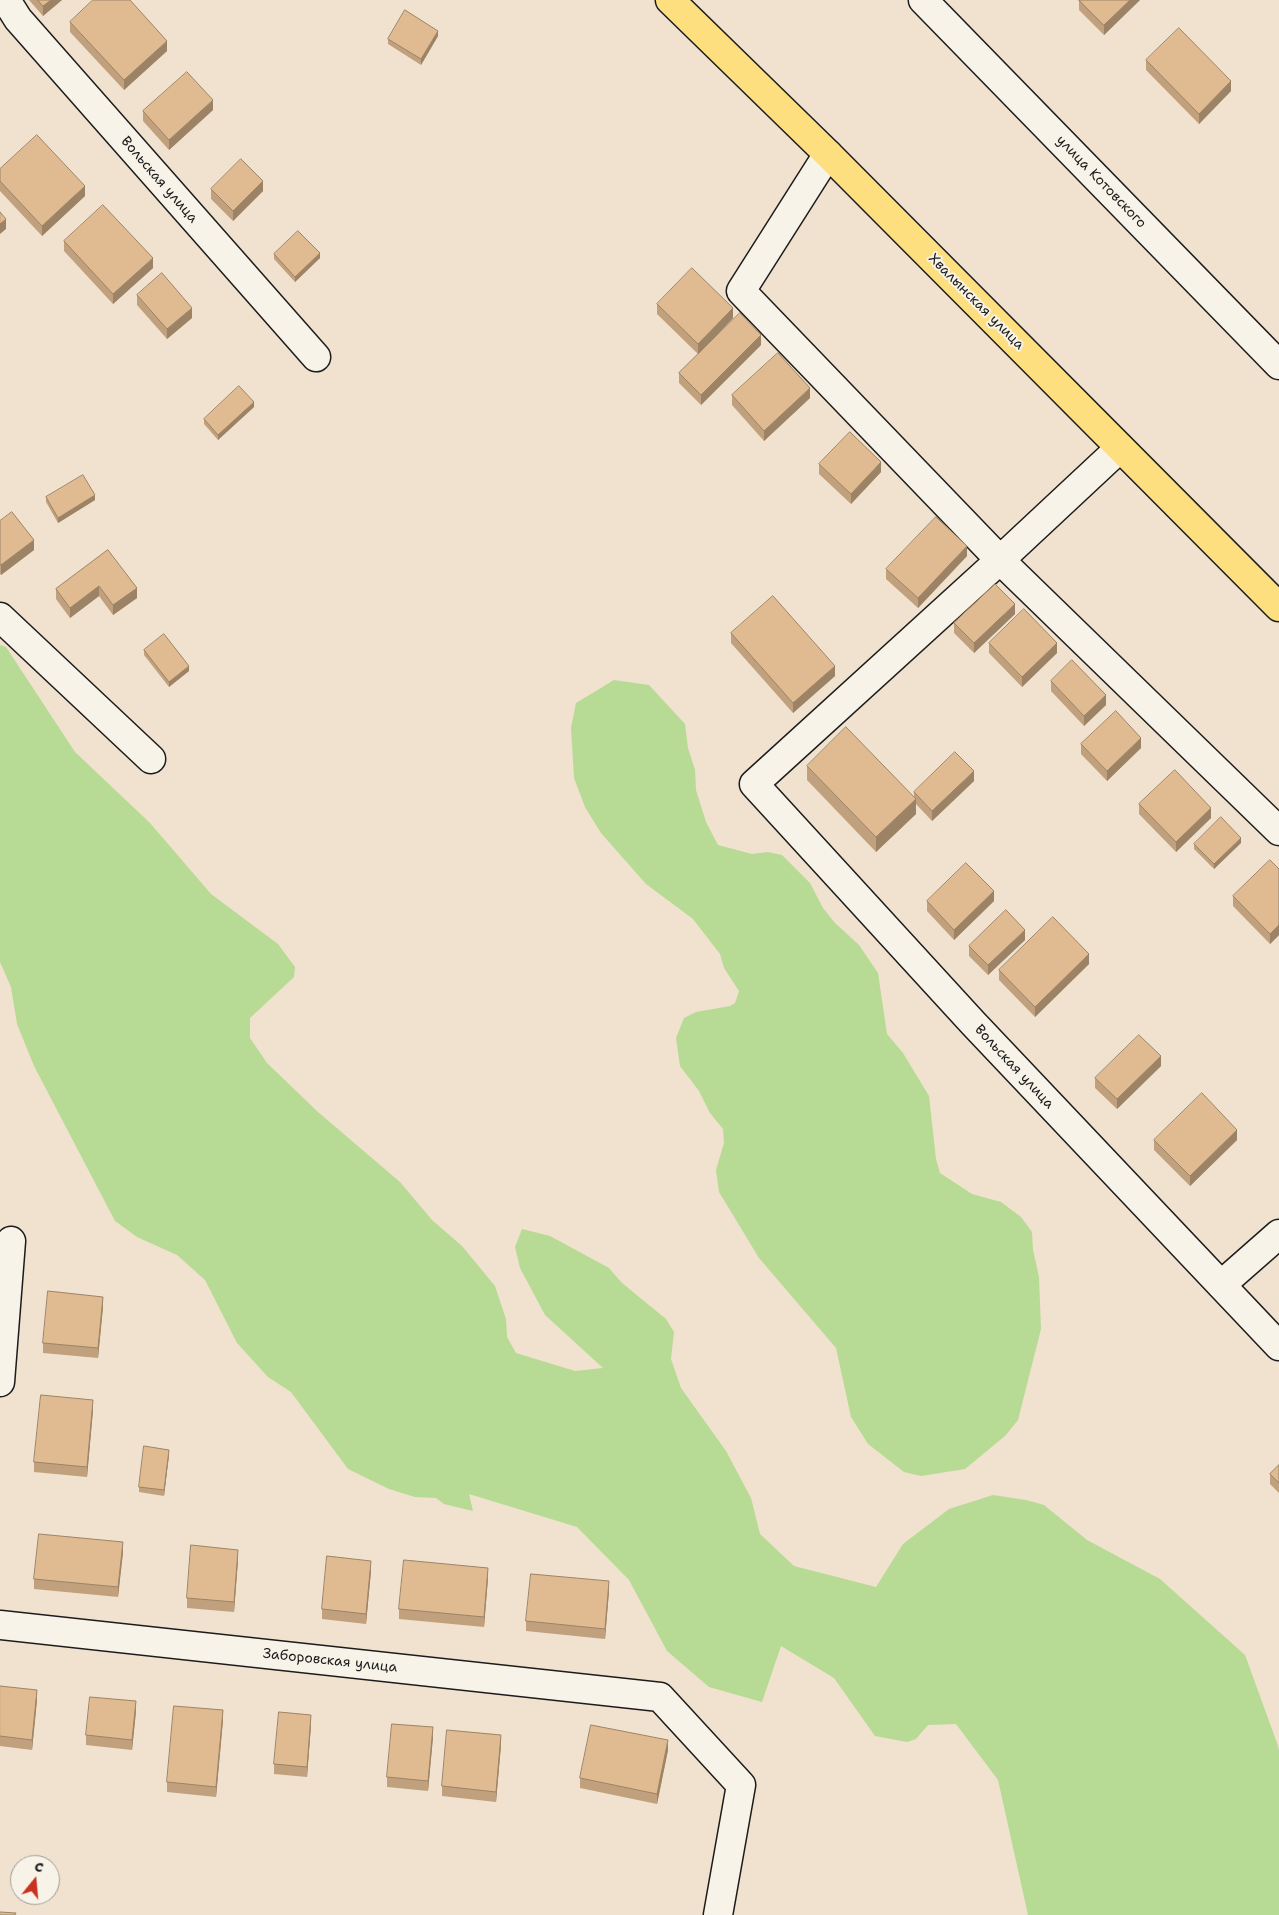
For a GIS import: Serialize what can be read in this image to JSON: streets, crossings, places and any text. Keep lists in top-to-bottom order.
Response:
{
  "streets": {
    "main road": ["Хвалынская улица"],
    "street": ["Вольская улица", "улица Котовского", "Заборовская улица"]
  },
  "north": "top"
}
